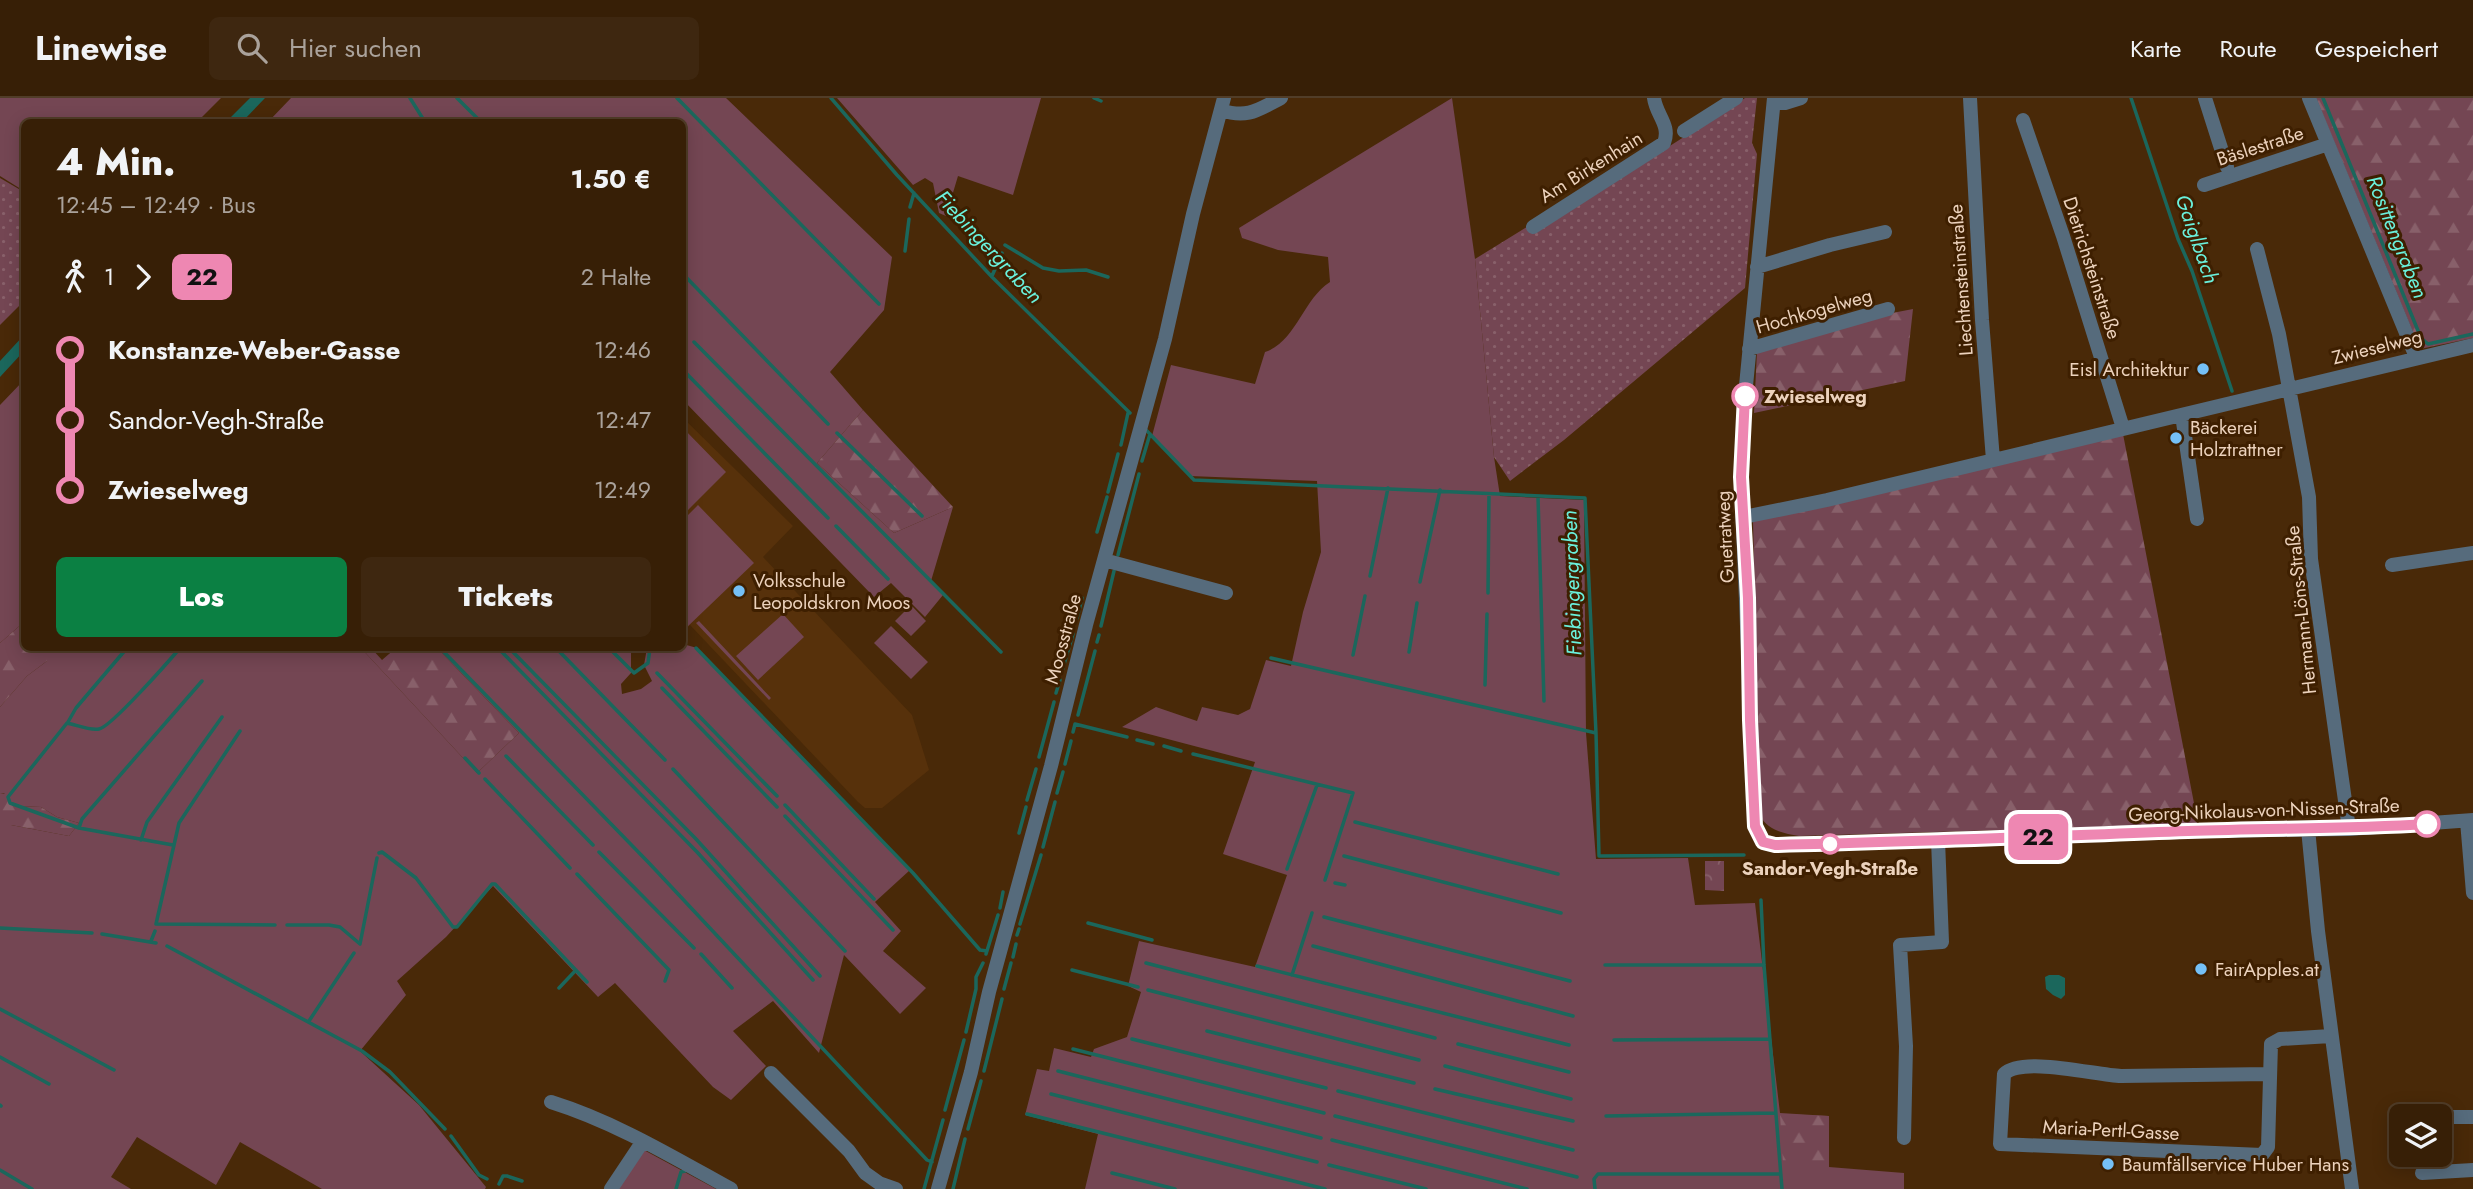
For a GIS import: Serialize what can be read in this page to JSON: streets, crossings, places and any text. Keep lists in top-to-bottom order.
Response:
{
  "streets": {
    "street": [
      "Bäslestraße",
      "Am Birkenhain",
      "Dietrichsteinstraße",
      "Liechtensteinstraße",
      "Hochkogelweg",
      "Zwieselweg",
      "Guetratweg",
      "Hermann-Löns-Straße",
      "Moosstraße",
      "Georg-Nikolaus-von-Nissen-Straße",
      "Maria-Pertl-Gasse"
    ]
  },
  "crossings": [
    ["Dietrichsteinstraße", "Zwieselweg"],
    ["Liechtensteinstraße", "Zwieselweg"],
    ["Hochkogelweg", "Guetratweg"],
    ["Zwieselweg", "Guetratweg"],
    ["Zwieselweg", "Hermann-Löns-Straße"],
    ["Guetratweg", "Georg-Nikolaus-von-Nissen-Straße"],
    ["Hermann-Löns-Straße", "Georg-Nikolaus-von-Nissen-Straße"]
  ],
  "water": ["Rosittengraben", "Gaiglbach", "Fiebingergraben"],
  "places": [
    "Eisl Architektur",
    "Zwieselweg",
    "Bäckerei Holztrattner",
    "Volksschule Leopoldskron Moos",
    "Sandor-Vegh-Straße",
    "FairApples.at",
    "Baumfällservice Huber Hans"
  ],
  "lines": ["bus line 22"],
  "page": {
    "header": "Linewise",
    "search": "Hier suchen",
    "nav": ["Karte", "Route", "Gespeichert"],
    "on_map": "22",
    "heading": ["4 Min.", "12:45 – 12:49 · Bus", "1.50 €"],
    "legs": ["1", "22", "2 Halte"],
    "list": [
      {
        "name": "Konstanze-Weber-Gasse",
        "value": "12:46"
      },
      {
        "name": "Sandor-Vegh-Straße",
        "value": "12:47"
      },
      {
        "name": "Zwieselweg",
        "value": "12:49"
      }
    ],
    "buttons": ["Los", "Tickets"]
  }
}
